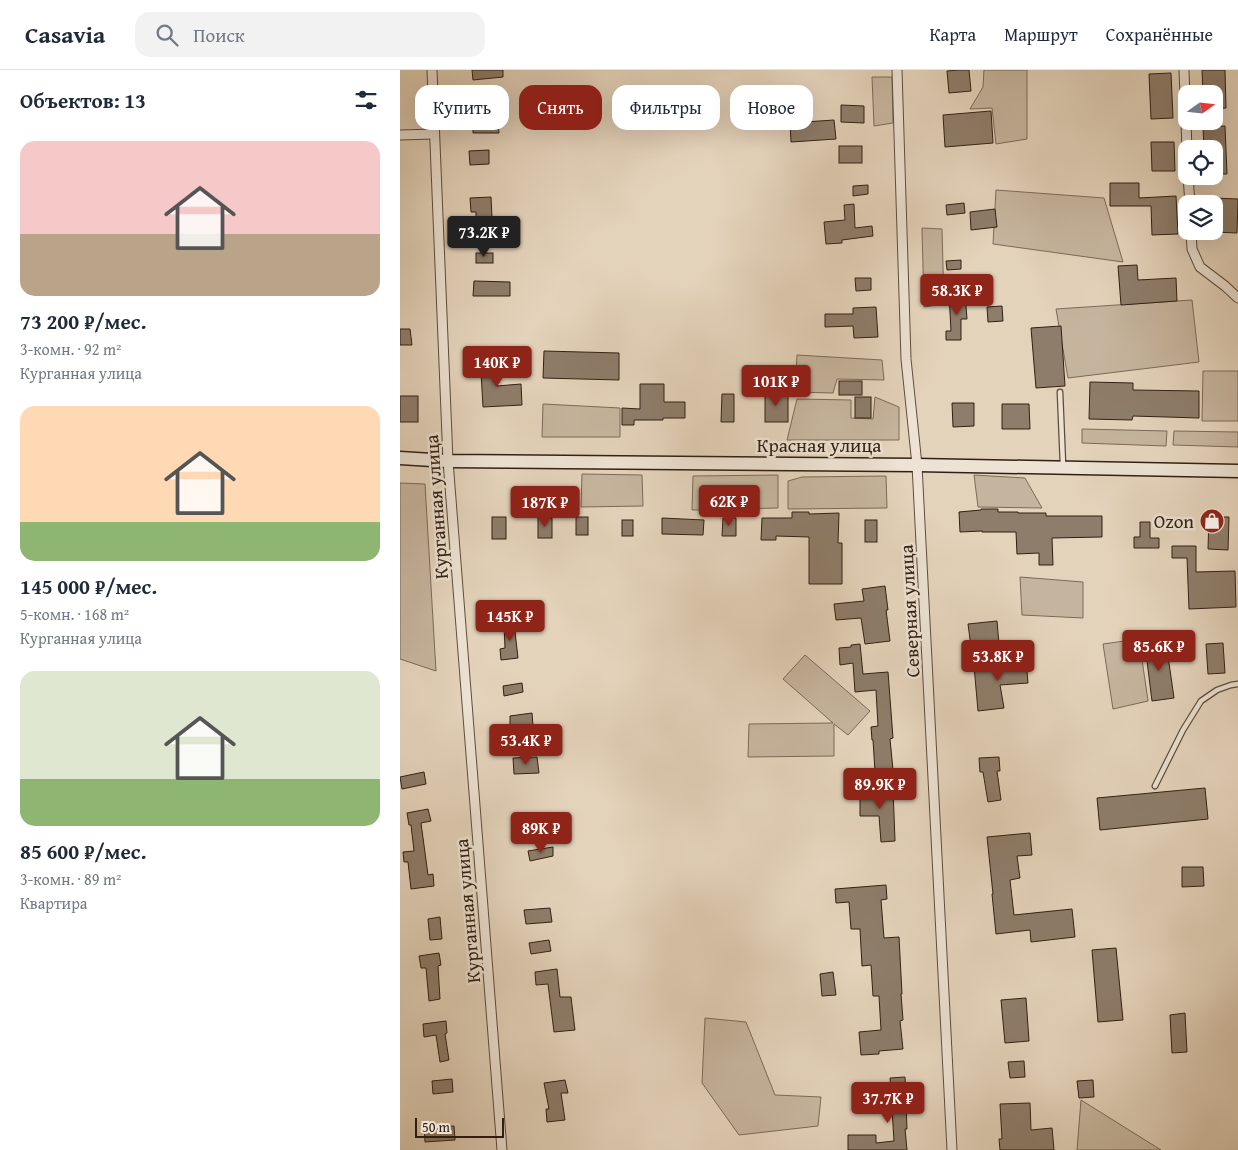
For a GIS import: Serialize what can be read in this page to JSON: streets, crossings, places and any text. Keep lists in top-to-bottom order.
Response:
{
  "streets": {
    "street": ["Красная улица", "Курганная улица", "Северная улица"]
  },
  "crossings": [
    ["Красная улица", "Курганная улица"],
    ["Красная улица", "Северная улица"]
  ],
  "places": {
    "shop": ["Ozon"]
  },
  "scale_bar": "50 m",
  "north": "right",
  "page": {
    "header": "Casavia",
    "search": "Поиск",
    "nav": ["Карта", "Маршрут", "Сохранённые"],
    "heading": "Объектов: 13",
    "chip": [
      "Купить",
      "Снять",
      "Фильтры",
      "Новое"
    ],
    "list": [
      {
        "name": "73 200 ₽/мес.",
        "note": "3-комн. · 92 m² · Курганная улица"
      },
      {
        "name": "145 000 ₽/мес.",
        "note": "5-комн. · 168 m² · Курганная улица"
      },
      {
        "name": "85 600 ₽/мес.",
        "note": "3-комн. · 89 m² · Квартира"
      }
    ],
    "price": [
      "73.2K ₽",
      "58.3K ₽",
      "140K ₽",
      "101K ₽",
      "62K ₽",
      "187K ₽",
      "145K ₽",
      "85.6K ₽",
      "53.8K ₽",
      "53.4K ₽",
      "89.9K ₽",
      "89K ₽",
      "37.7K ₽"
    ],
    "scale": "50 m"
  }
}
